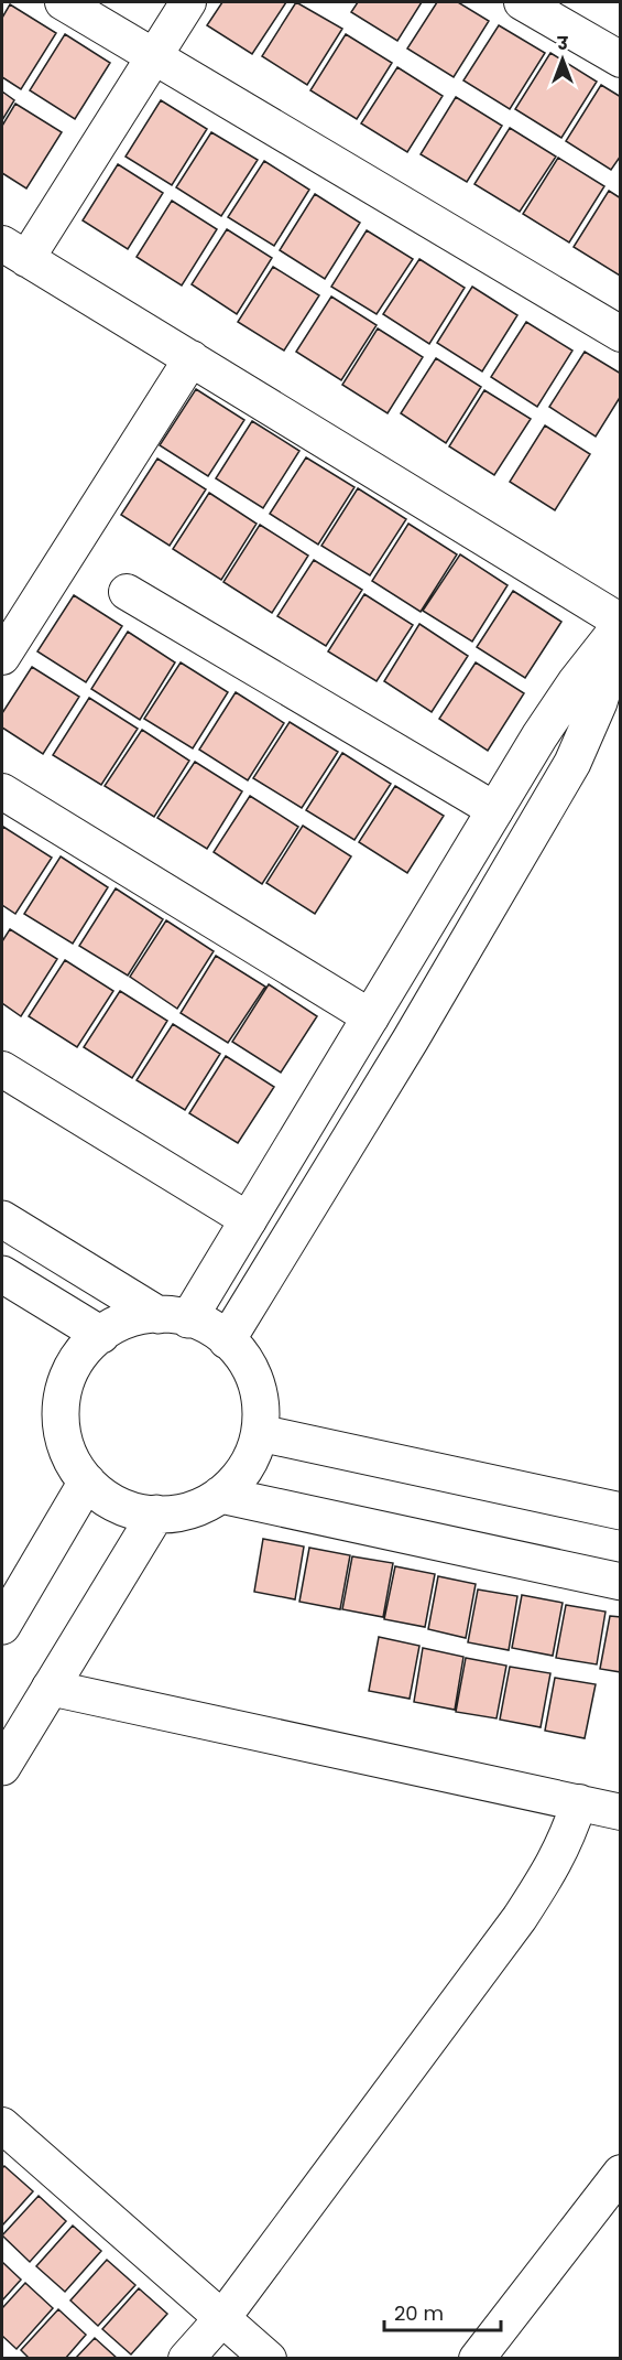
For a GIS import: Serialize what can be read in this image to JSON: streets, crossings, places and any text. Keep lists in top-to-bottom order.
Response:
{
  "scale_bar": "20 m",
  "north": "top"
}
